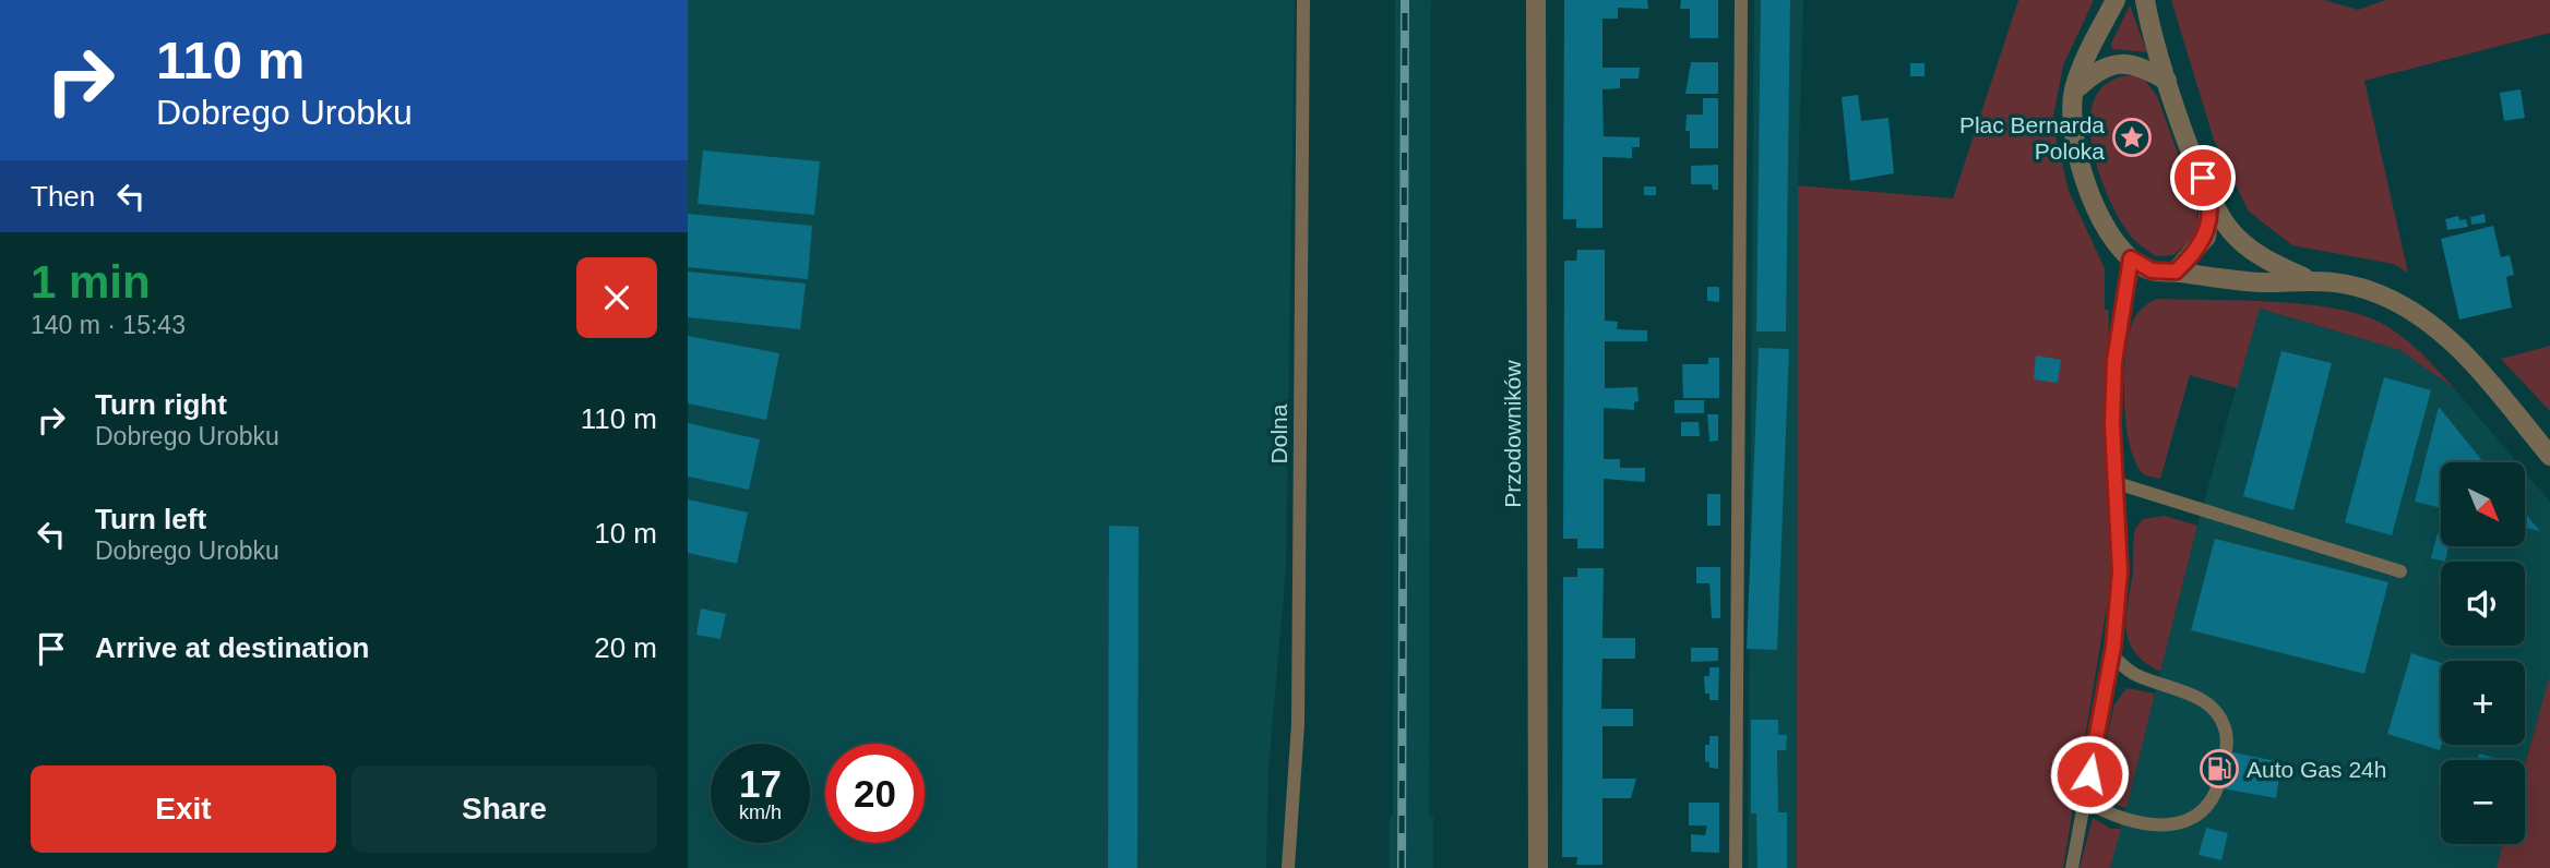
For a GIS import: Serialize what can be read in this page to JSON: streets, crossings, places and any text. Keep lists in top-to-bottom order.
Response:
{
  "streets": {
    "street": ["Przodowników"],
    "lane": ["Dolna"]
  },
  "places": {
    "place": ["Plac Bernarda Poloka"],
    "fuel station": ["Auto Gas 24h"]
  },
  "north": "bottom right",
  "page": {
    "turn": ["110 m", "Dobrego Urobku"],
    "then": "Then",
    "heading": ["1 min", "140 m · 15:43"],
    "list": [
      {
        "name": "Turn right",
        "note": "Dobrego Urobku",
        "value": "110 m"
      },
      {
        "name": "Turn left",
        "note": "Dobrego Urobku",
        "value": "10 m"
      },
      {
        "name": "Arrive at destination",
        "value": "20 m"
      }
    ],
    "map_buttons": ["+", "−"],
    "speed": "17 km/h",
    "limit": "20",
    "buttons": ["Exit", "Share"]
  }
}
